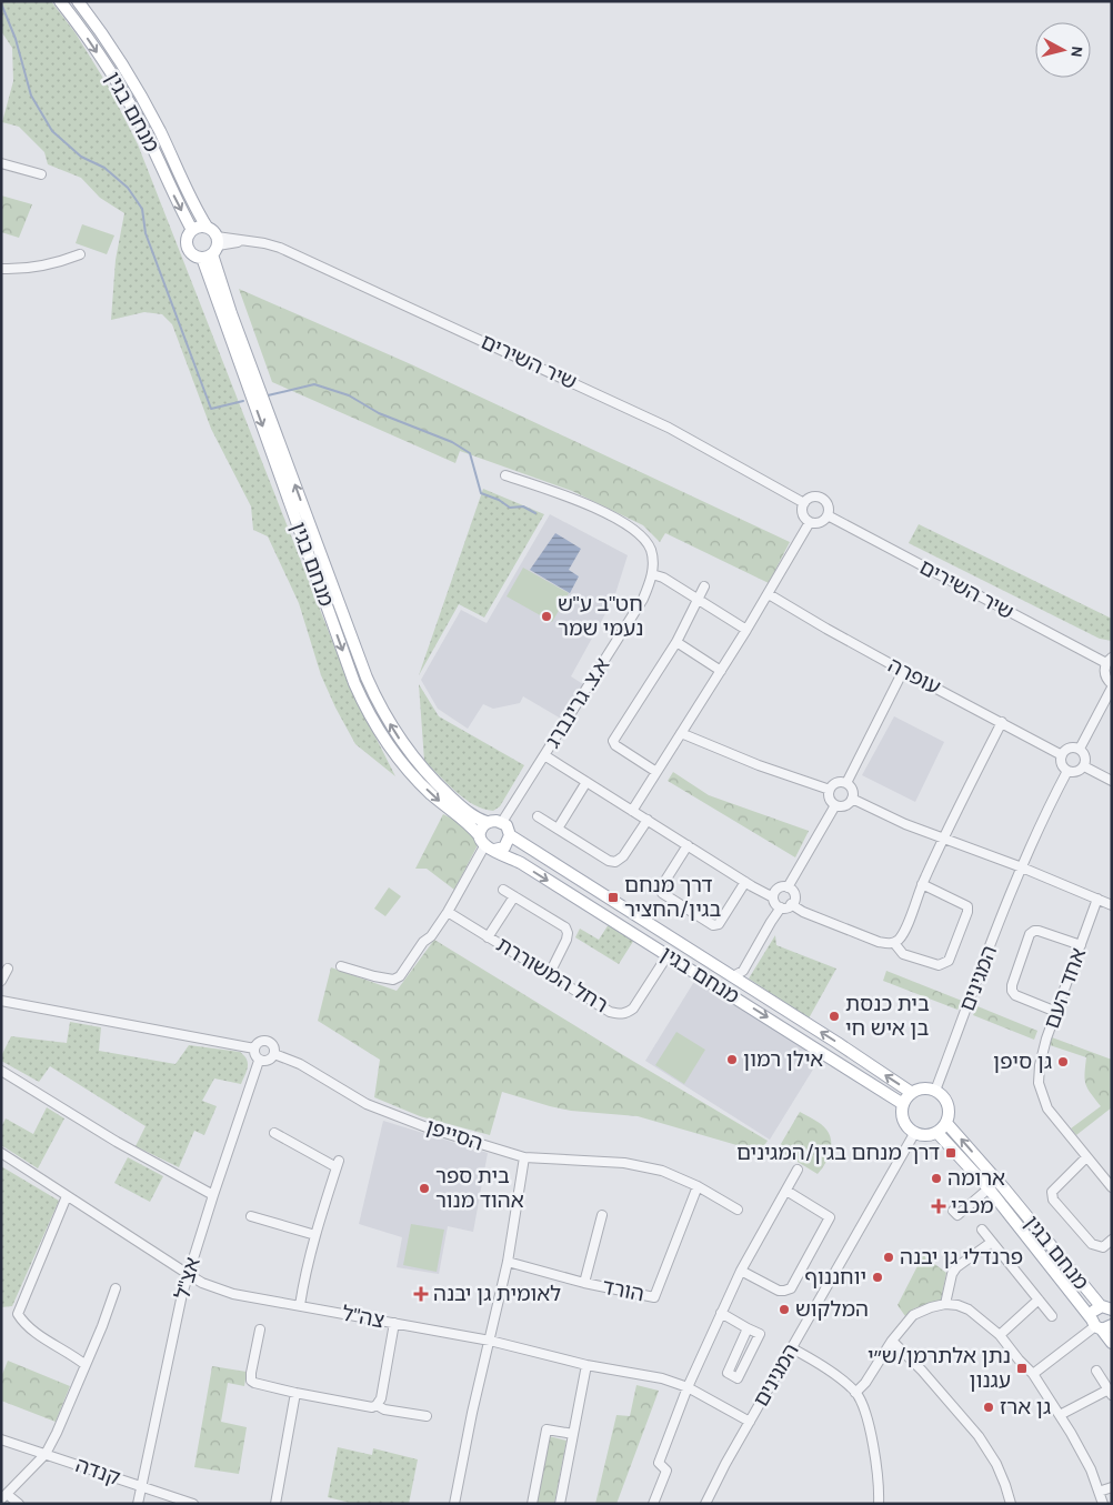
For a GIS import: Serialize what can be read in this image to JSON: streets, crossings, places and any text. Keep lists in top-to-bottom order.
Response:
{
  "streets": {
    "main road": ["מנחם בגין"],
    "street": [
      "שיר השירים",
      "עופרה",
      "א.צ. גרינברג",
      "רחל המשוררת",
      "המגינים",
      "אחד העם",
      "הסייפן",
      "אצ\"ל",
      "הורד",
      "צה\"ל",
      "קנדה"
    ]
  },
  "crossings": [
    ["מנחם בגין", "שיר השירים"],
    ["מנחם בגין", "א.צ. גרינברג"],
    ["מנחם בגין", "רחל המשוררת"],
    ["מנחם בגין", "המגינים"],
    ["עופרה", "המגינים"],
    ["המגינים", "צה\"ל"],
    ["הסייפן", "אצ\"ל"],
    ["הסייפן", "הורד"],
    ["אצ\"ל", "צה\"ל"],
    ["אצ\"ל", "קנדה"]
  ],
  "places": {
    "other": [
      "חט\"ב ע\"ש נעמי שמר",
      "בית כנסת בן איש חי",
      "אילן רמון",
      "גן סיפן",
      "ארומה",
      "בית ספר אהוד מנור",
      "פרנדלי גן יבנה",
      "יוחננוף",
      "המלקוש",
      "גן ארז"
    ],
    "transit": ["דרך מנחם בגין/החציר", "דרך מנחם בגין/המגינים", "נתן אלתרמן/ש״י עגנון"],
    "health": ["מכבי", "לאומית גן יבנה"]
  },
  "north": "right"
}
